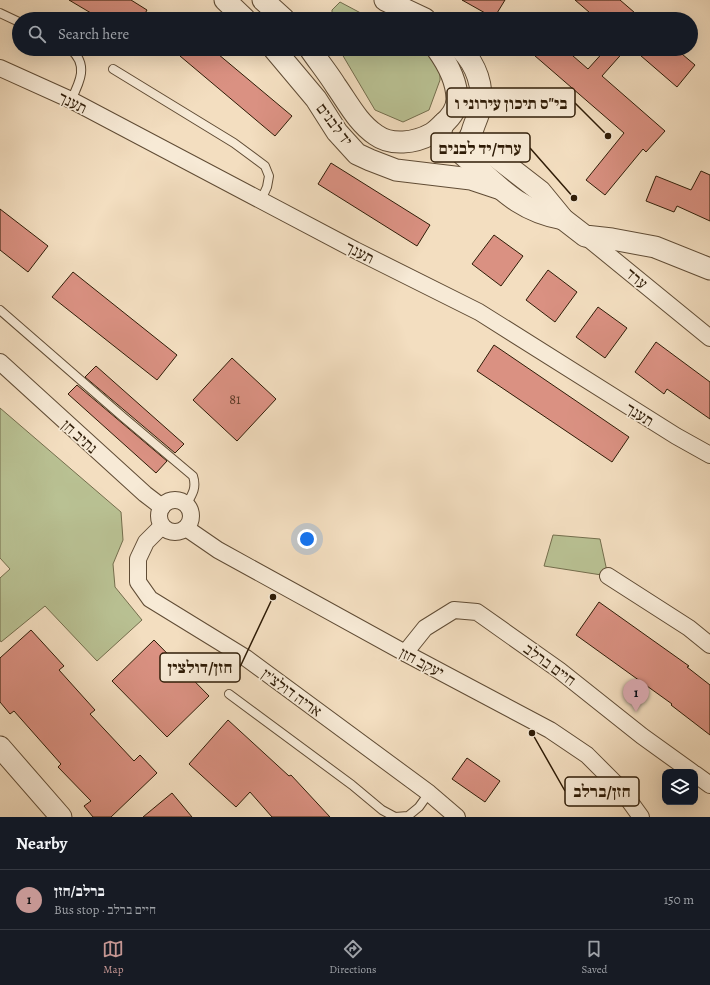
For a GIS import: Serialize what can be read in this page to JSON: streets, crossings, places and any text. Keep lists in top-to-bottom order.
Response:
{
  "streets": {
    "street": [
      "תענך",
      "יד לבנים",
      "ערד",
      "נתיב חן",
      "יעקב חזן",
      "חיים ברלב",
      "אריה דולצ'ין"
    ]
  },
  "crossings": [
    ["יד לבנים", "ערד"],
    ["נתיב חן", "יעקב חזן"],
    ["נתיב חן", "אריה דולצ'ין"],
    ["יעקב חזן", "חיים ברלב"],
    ["יעקב חזן", "אריה דולצ'ין"]
  ],
  "places": [
    "בי\"ס תיכון עירוני ו",
    "ערד/יד לבנים",
    "חזן/דולצין",
    "חזן/ברלב"
  ],
  "house_numbers": ["81"],
  "page": {
    "search": "Search here",
    "pins": "1",
    "heading": "Nearby",
    "list": [
      {
        "mark": "1",
        "name": "ברלב/חזן",
        "note": "Bus stop · חיים ברלב",
        "value": "150 m"
      }
    ],
    "nav": ["Map", "Directions", "Saved"]
  }
}
